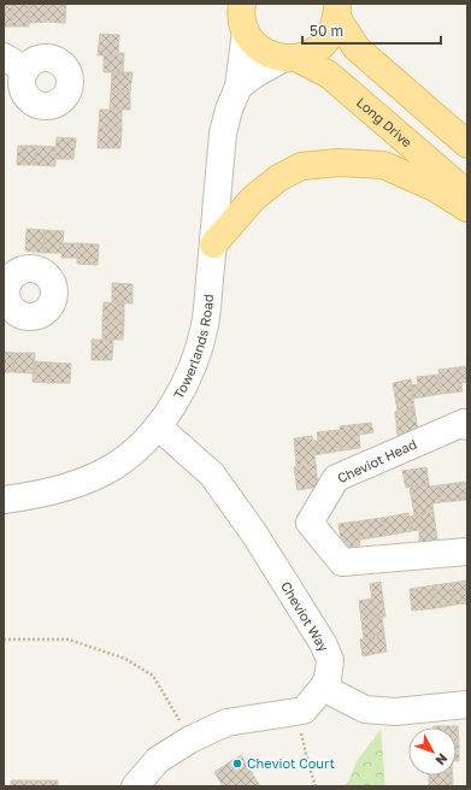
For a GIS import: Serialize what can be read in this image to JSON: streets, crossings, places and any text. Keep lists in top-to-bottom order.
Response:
{
  "streets": {
    "main road": ["Long Drive"],
    "street": ["Towerlands Road", "Cheviot Head", "Cheviot Way"]
  },
  "crossings": [
    ["Long Drive", "Towerlands Road"],
    ["Towerlands Road", "Cheviot Way"]
  ],
  "places": ["Cheviot Court"],
  "scale_bar": "50 m",
  "north": "bottom right"
}
